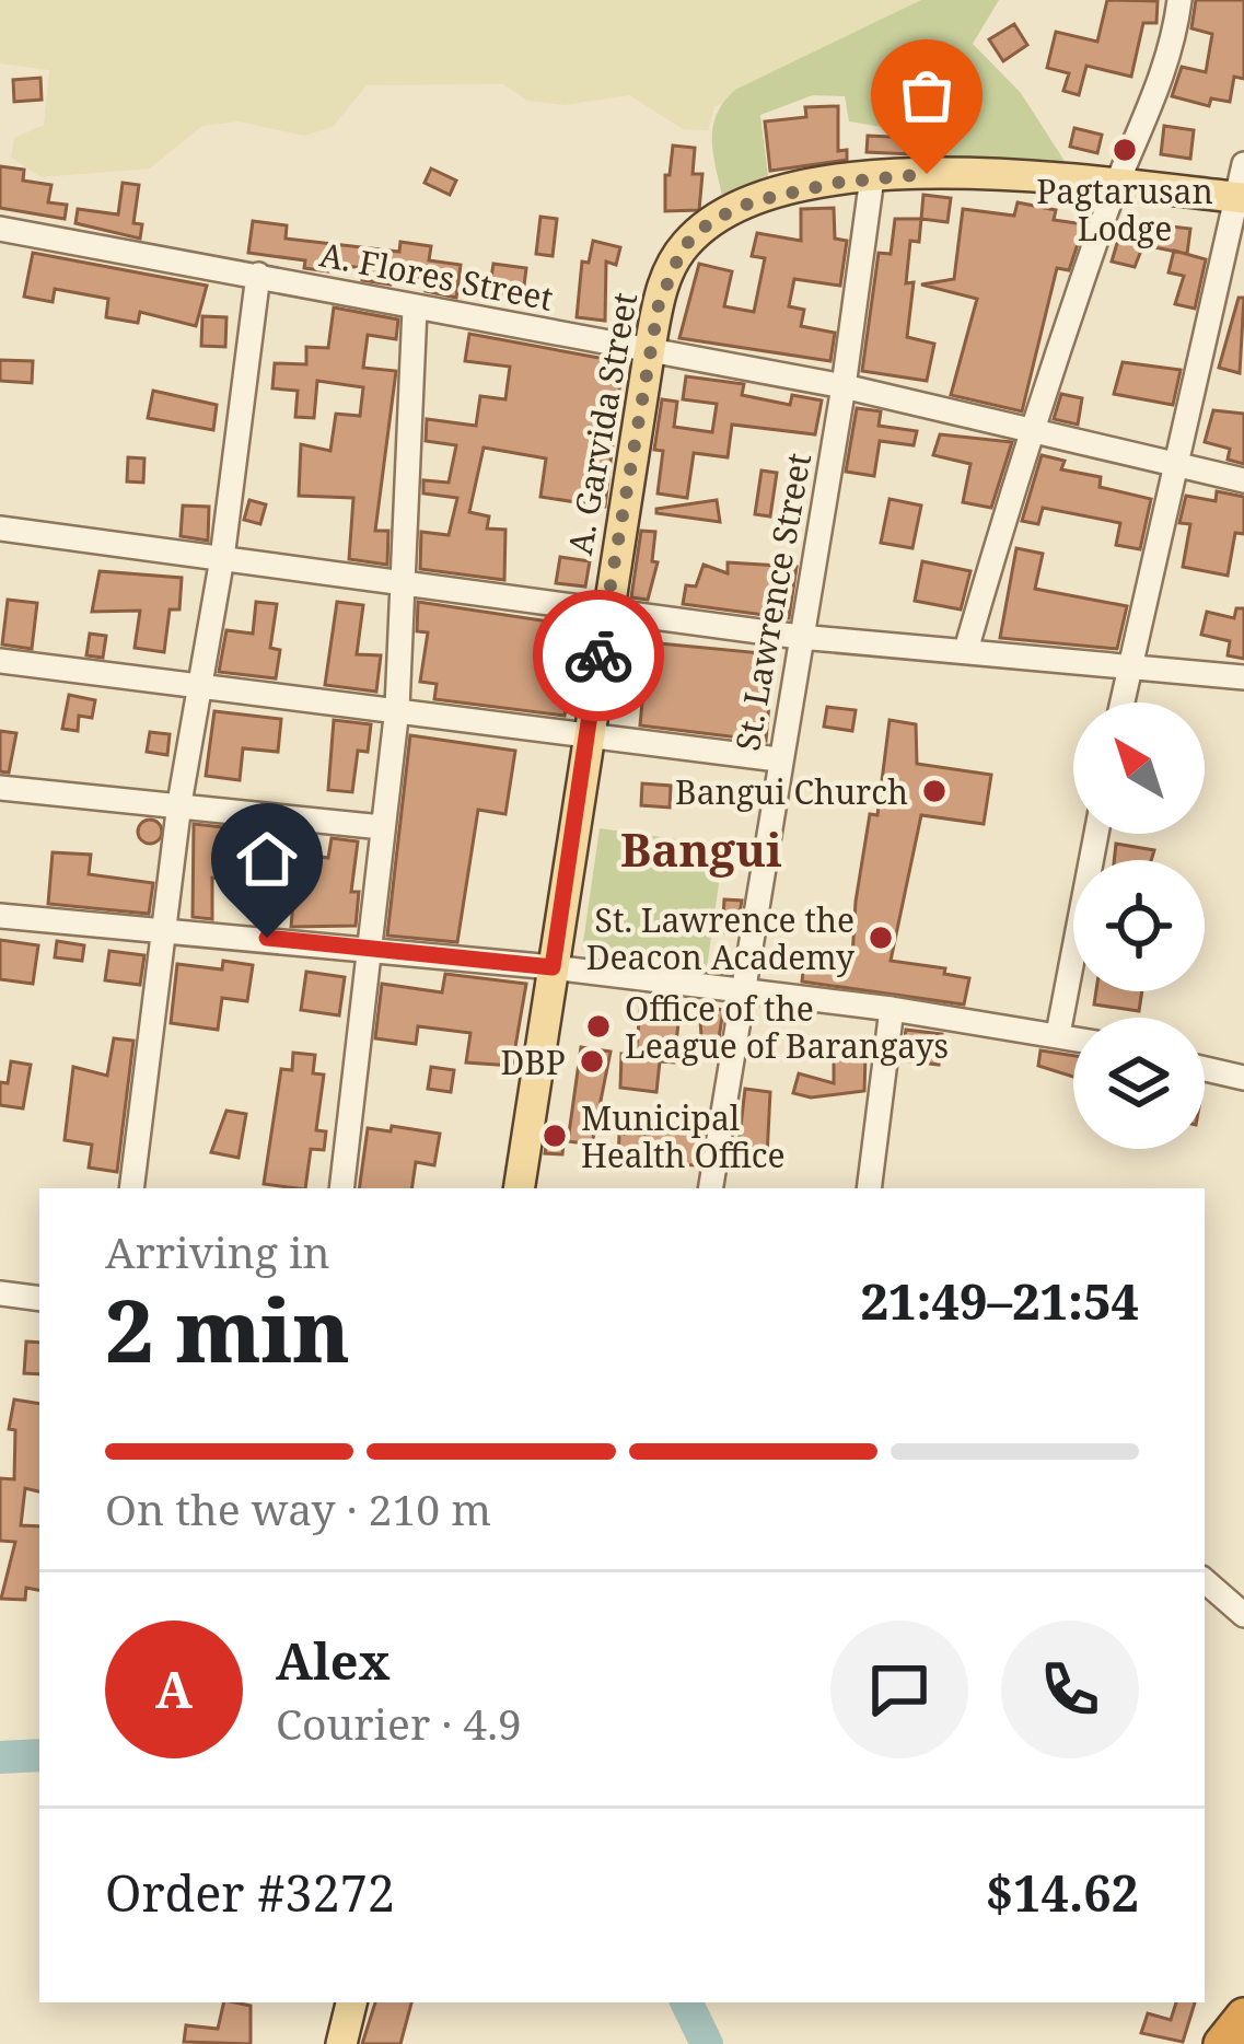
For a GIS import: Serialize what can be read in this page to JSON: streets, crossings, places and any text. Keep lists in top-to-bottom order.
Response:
{
  "streets": {
    "main road": ["A. Garvida Street"],
    "street": ["A. Flores Street", "St. Lawrence Street"]
  },
  "crossings": [
    ["A. Flores Street", "A. Garvida Street"],
    ["A. Flores Street", "St. Lawrence Street"],
    ["A. Garvida Street", "St. Lawrence Street"]
  ],
  "districts": ["Bangui"],
  "places": [
    "Pagtarusan Lodge",
    "Bangui Church",
    "St. Lawrence the Deacon Academy",
    "Office of the League of Barangays",
    "DBP",
    "Municipal Health Office"
  ],
  "north": "top left",
  "page": {
    "heading": ["2 min", "Arriving in", "21:49–21:54"],
    "panel": [
      "Alex",
      "Courier · 4.9",
      "Order #3272",
      "$14.62"
    ],
    "bar": "On the way · 210 m",
    "round": "A"
  }
}
